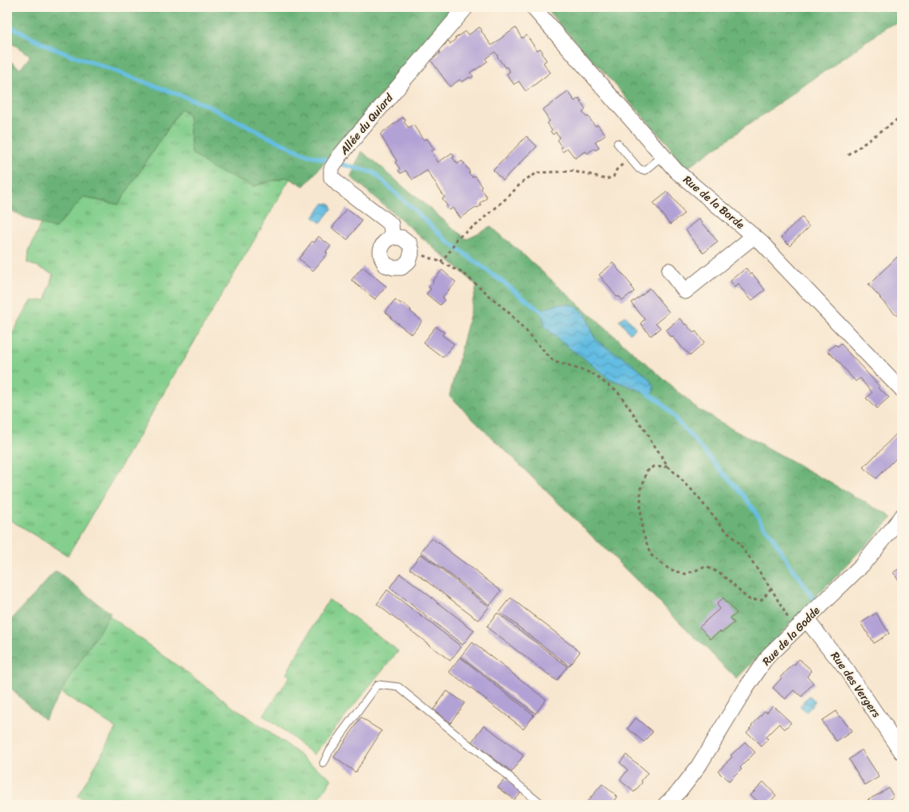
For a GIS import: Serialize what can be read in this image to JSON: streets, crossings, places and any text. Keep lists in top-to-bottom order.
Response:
{
  "streets": {
    "street": [
      "Allée du Quiard",
      "Rue de la Borde",
      "Rue de la Godde",
      "Rue des Vergers"
    ]
  },
  "crossings": [
    ["Rue de la Godde", "Rue des Vergers"]
  ]
}
